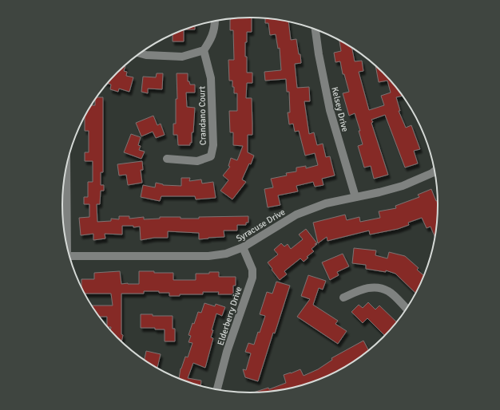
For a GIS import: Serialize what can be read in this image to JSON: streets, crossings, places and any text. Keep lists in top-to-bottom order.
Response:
{
  "streets": {
    "street": [
      "Kelsey Drive",
      "Crandano Court",
      "Syracuse Drive",
      "Elderberry Drive"
    ]
  },
  "crossings": [
    ["Kelsey Drive", "Syracuse Drive"],
    ["Syracuse Drive", "Elderberry Drive"]
  ]
}
